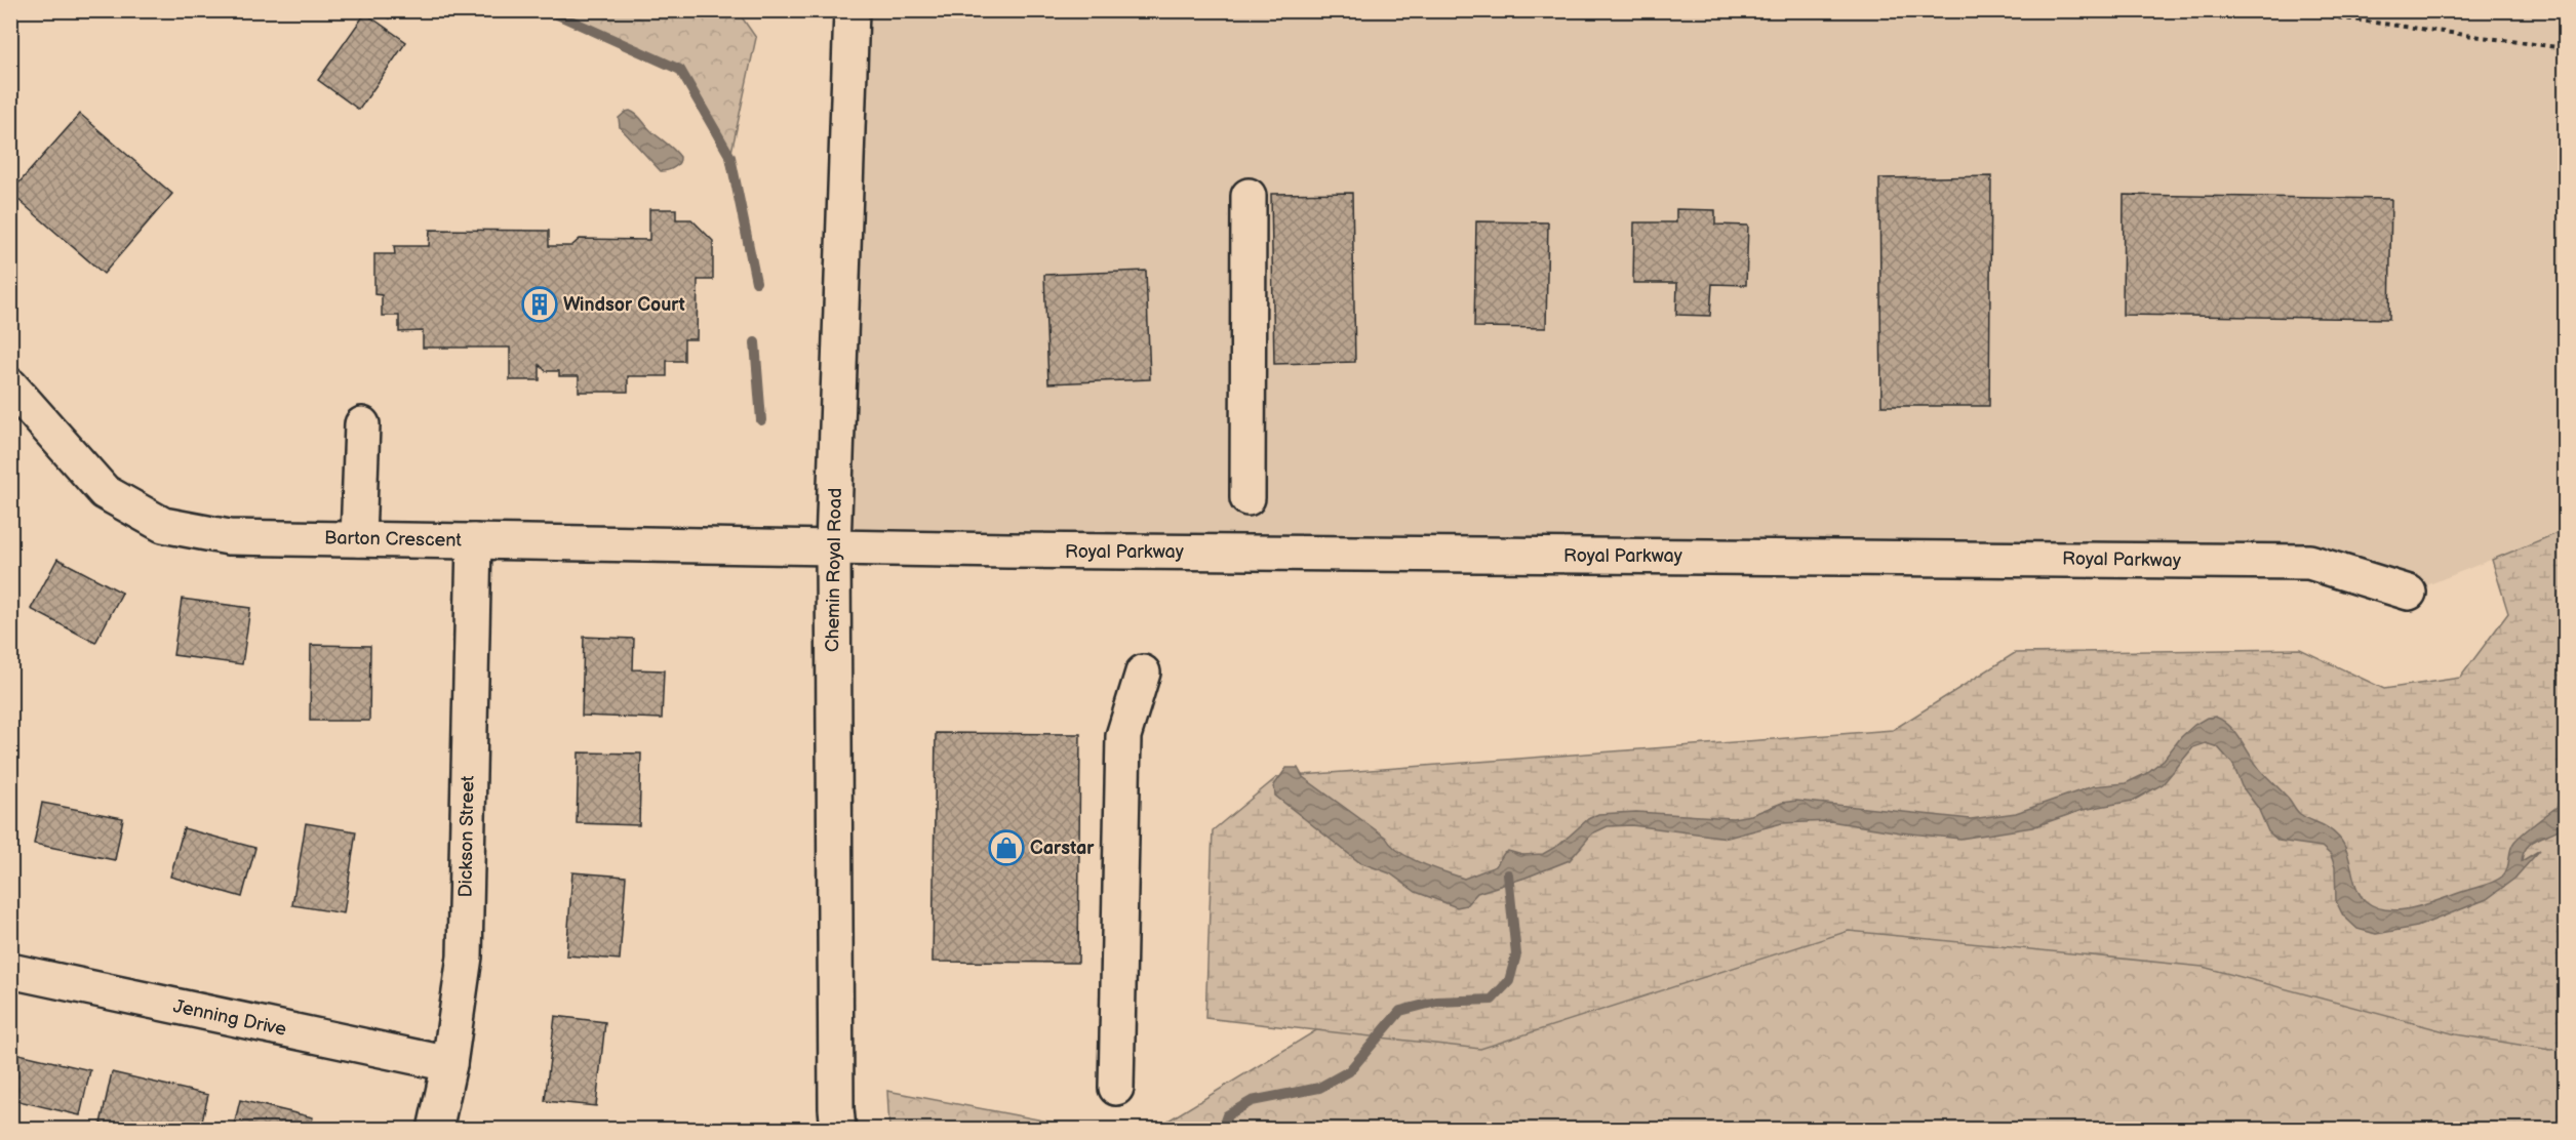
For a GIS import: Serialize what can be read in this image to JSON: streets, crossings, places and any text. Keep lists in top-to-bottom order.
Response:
{
  "streets": {
    "street": [
      "Barton Crescent",
      "Royal Parkway",
      "Chemin Royal Road",
      "Dickson Street",
      "Jenning Drive"
    ]
  },
  "crossings": [
    ["Barton Crescent", "Royal Parkway"],
    ["Barton Crescent", "Chemin Royal Road"],
    ["Barton Crescent", "Dickson Street"],
    ["Royal Parkway", "Chemin Royal Road"],
    ["Dickson Street", "Jenning Drive"]
  ],
  "places": {
    "building": ["Windsor Court"],
    "shop": ["Carstar"]
  }
}
